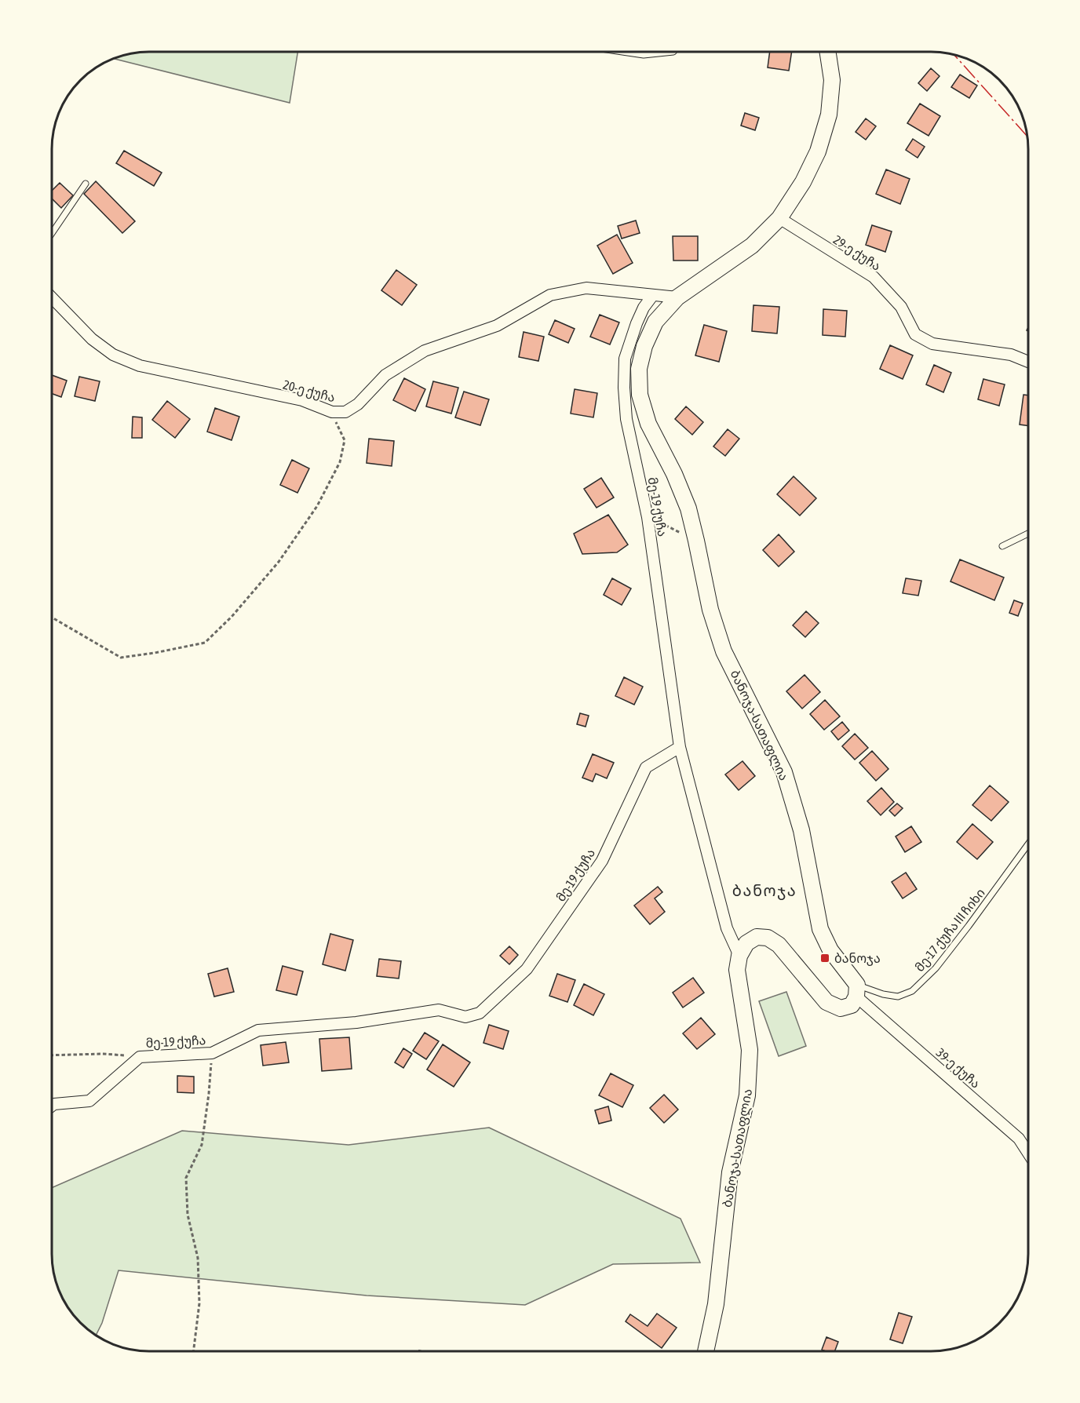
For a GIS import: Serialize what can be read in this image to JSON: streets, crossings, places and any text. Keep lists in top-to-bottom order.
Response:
{
  "streets": {
    "street": [
      "29-ე ქუჩა",
      "20-ე ქუჩა",
      "მე-19 ქუჩა",
      "ბანოჯა-სათაფლია",
      "39-ე ქუჩა"
    ],
    "lane": ["მე-17 ქუჩა III ჩიხი"]
  },
  "crossings": [
    ["29-ე ქუჩა", "ბანოჯა-სათაფლია"],
    ["20-ე ქუჩა", "მე-19 ქუჩა"],
    ["20-ე ქუჩა", "ბანოჯა-სათაფლია"],
    ["ბანოჯა-სათაფლია", "მე-17 ქუჩა III ჩიხი"],
    ["ბანოჯა-სათაფლია", "39-ე ქუჩა"],
    ["მე-17 ქუჩა III ჩიხი", "39-ე ქუჩა"]
  ],
  "districts": ["ბანოჯა"],
  "places": {
    "transit": ["ბანოჯა"]
  }
}
